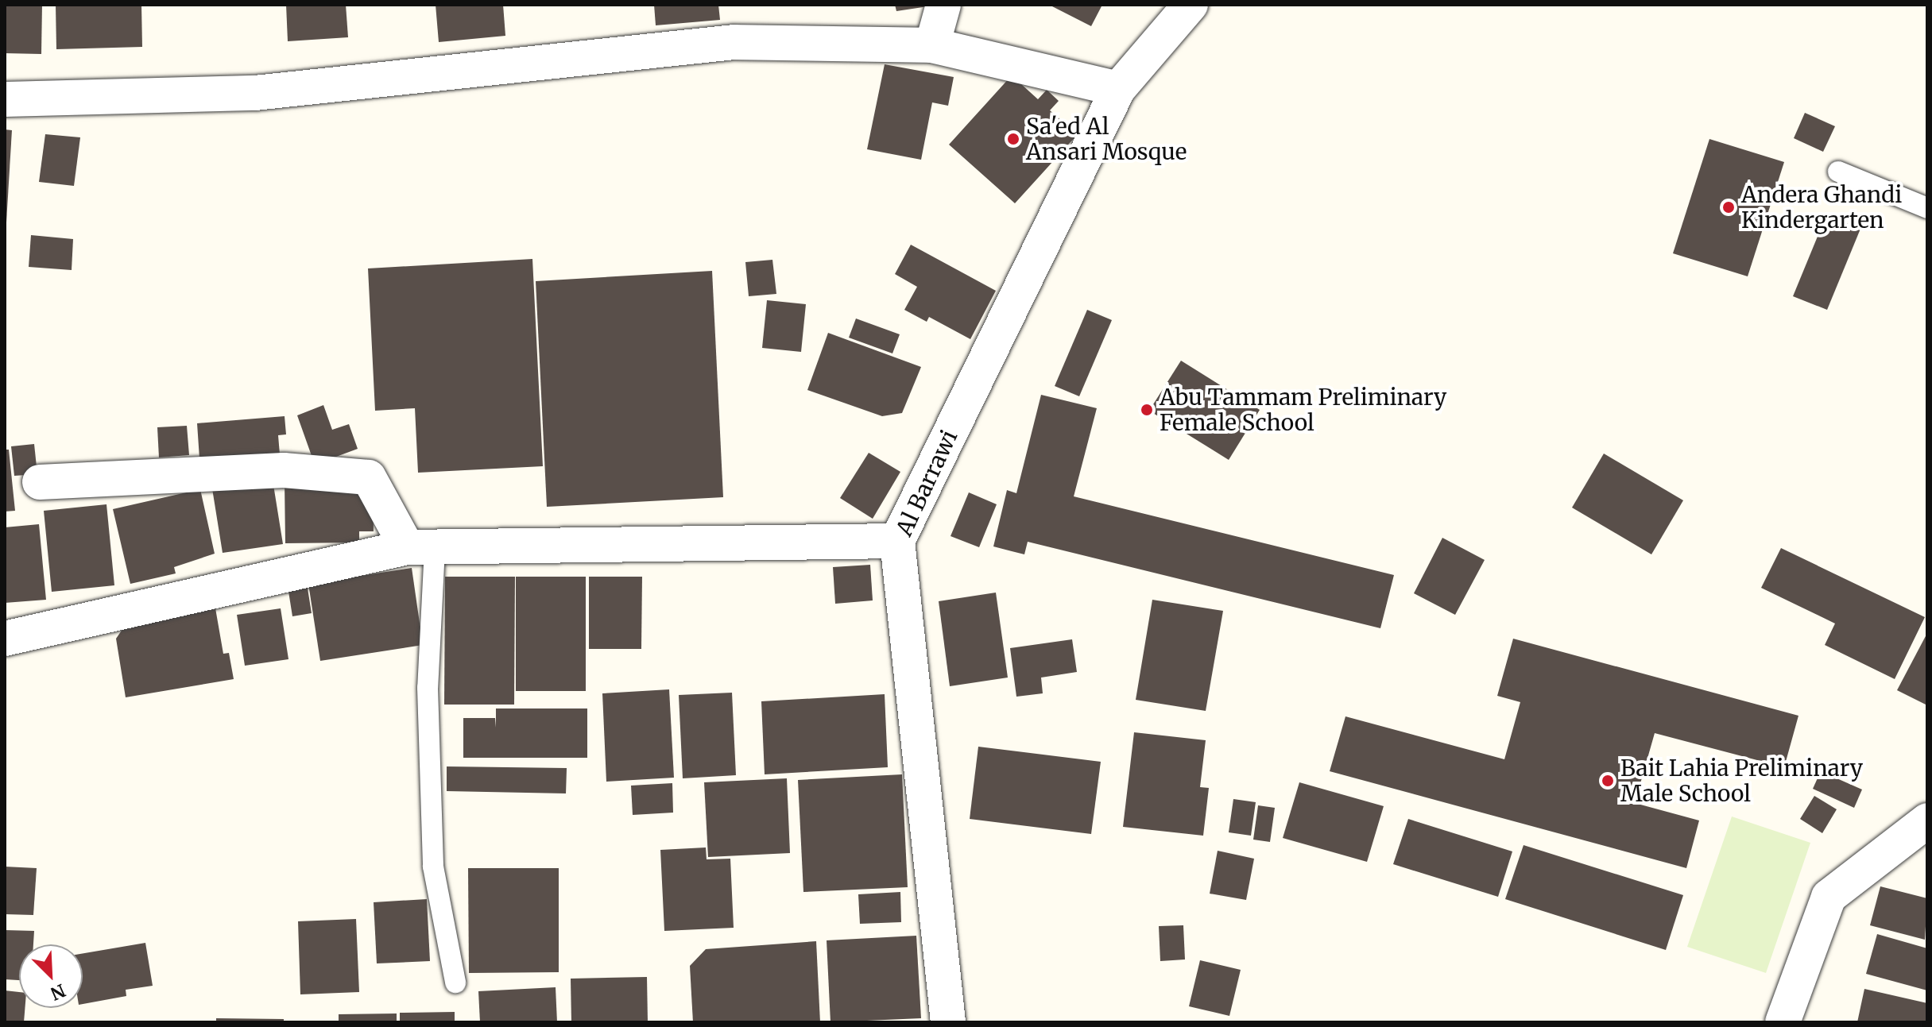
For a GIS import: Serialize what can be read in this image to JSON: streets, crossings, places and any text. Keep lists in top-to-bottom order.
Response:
{
  "streets": {
    "street": ["Al Barrawi"]
  },
  "places": [
    "Sa'ed Al Ansari Mosque",
    "Andera Ghandi Kindergarten",
    "Abu Tammam Preliminary Female School",
    "Bait Lahia Preliminary Male School"
  ],
  "north": "bottom right"
}
